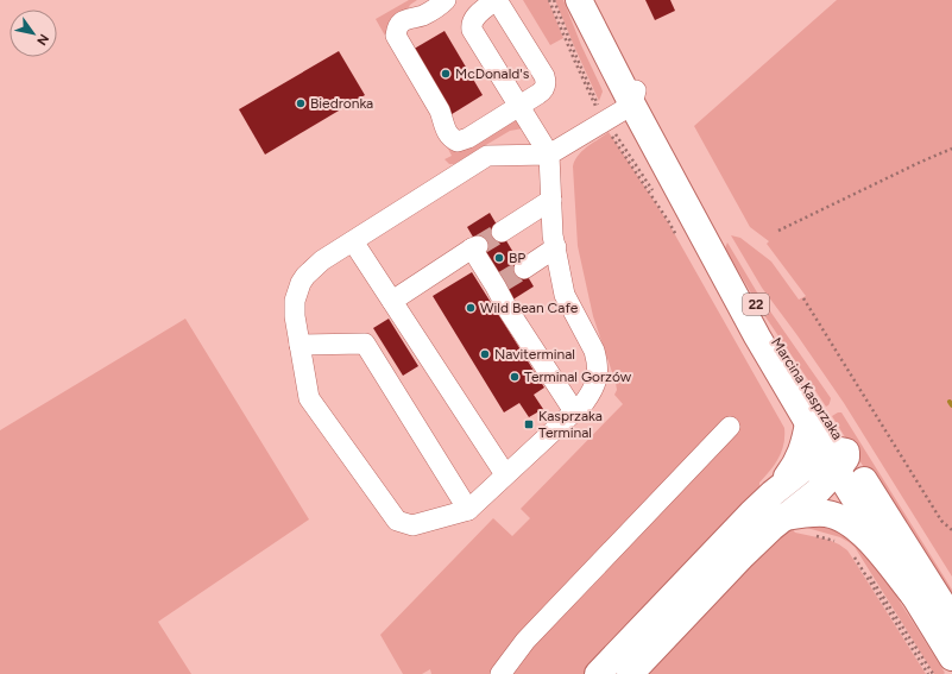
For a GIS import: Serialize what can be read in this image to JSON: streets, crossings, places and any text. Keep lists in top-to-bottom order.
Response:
{
  "streets": {
    "main road": ["22", "Marcina Kasprzaka"]
  },
  "crossings": [
    ["22", "Marcina Kasprzaka"]
  ],
  "places": {
    "other": [
      "McDonald's",
      "Biedronka",
      "BP",
      "Wild Bean Cafe",
      "Naviterminal",
      "Terminal Gorzów"
    ],
    "transit": ["Kasprzaka Terminal"]
  },
  "north": "bottom right"
}
